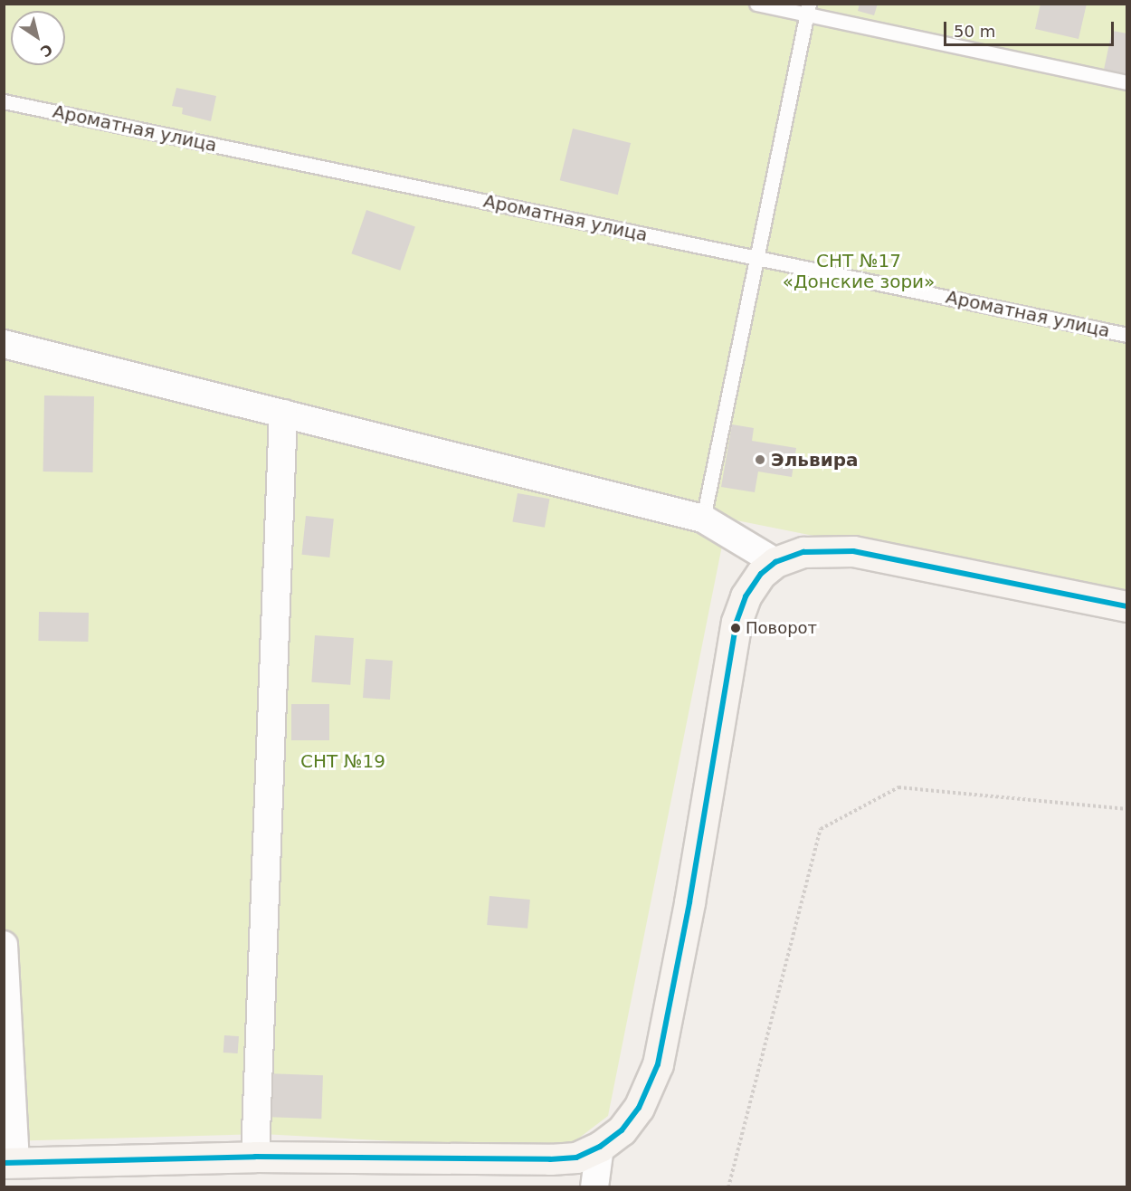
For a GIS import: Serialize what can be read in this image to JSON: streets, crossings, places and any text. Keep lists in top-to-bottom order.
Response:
{
  "streets": {
    "lane": ["Ароматная улица"]
  },
  "parks": ["СНТ №17 «Донские зори»", "СНТ №19"],
  "places": ["Эльвира", "Поворот"],
  "scale_bar": "50 m",
  "north": "bottom right"
}
